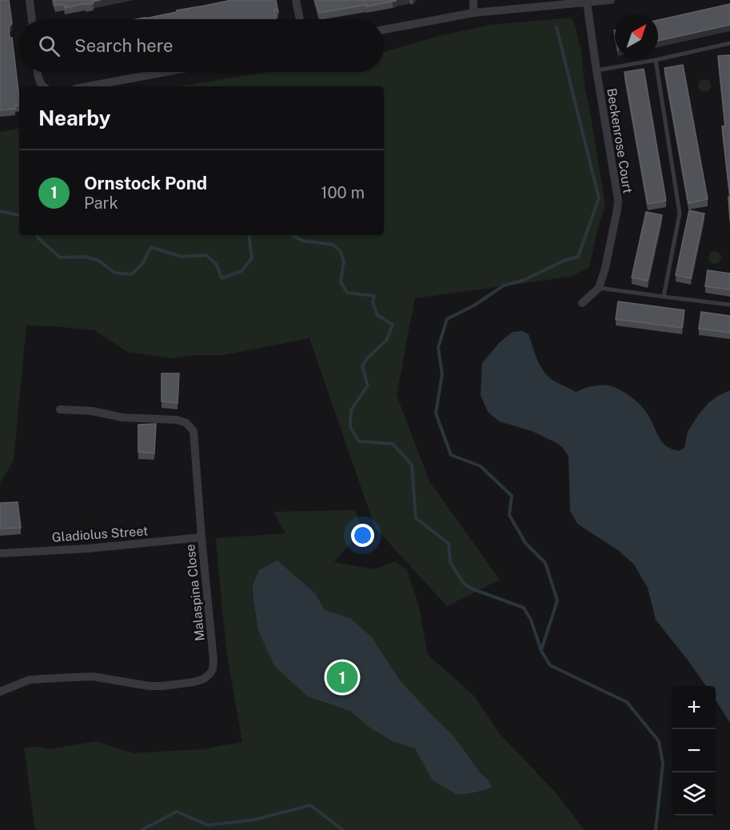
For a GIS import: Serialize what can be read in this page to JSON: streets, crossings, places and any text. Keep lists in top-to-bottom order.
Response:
{
  "streets": {
    "street": ["Beckenrose Court", "Gladiolus Street", "Malaspina Close"]
  },
  "crossings": [
    ["Gladiolus Street", "Malaspina Close"]
  ],
  "north": "top right",
  "page": {
    "search": "Search here",
    "heading": "Nearby",
    "list": [
      {
        "mark": "1",
        "name": "Ornstock Pond",
        "note": "Park",
        "value": "100 m"
      }
    ],
    "pins": "1",
    "map_buttons": ["+", "−"]
  }
}
